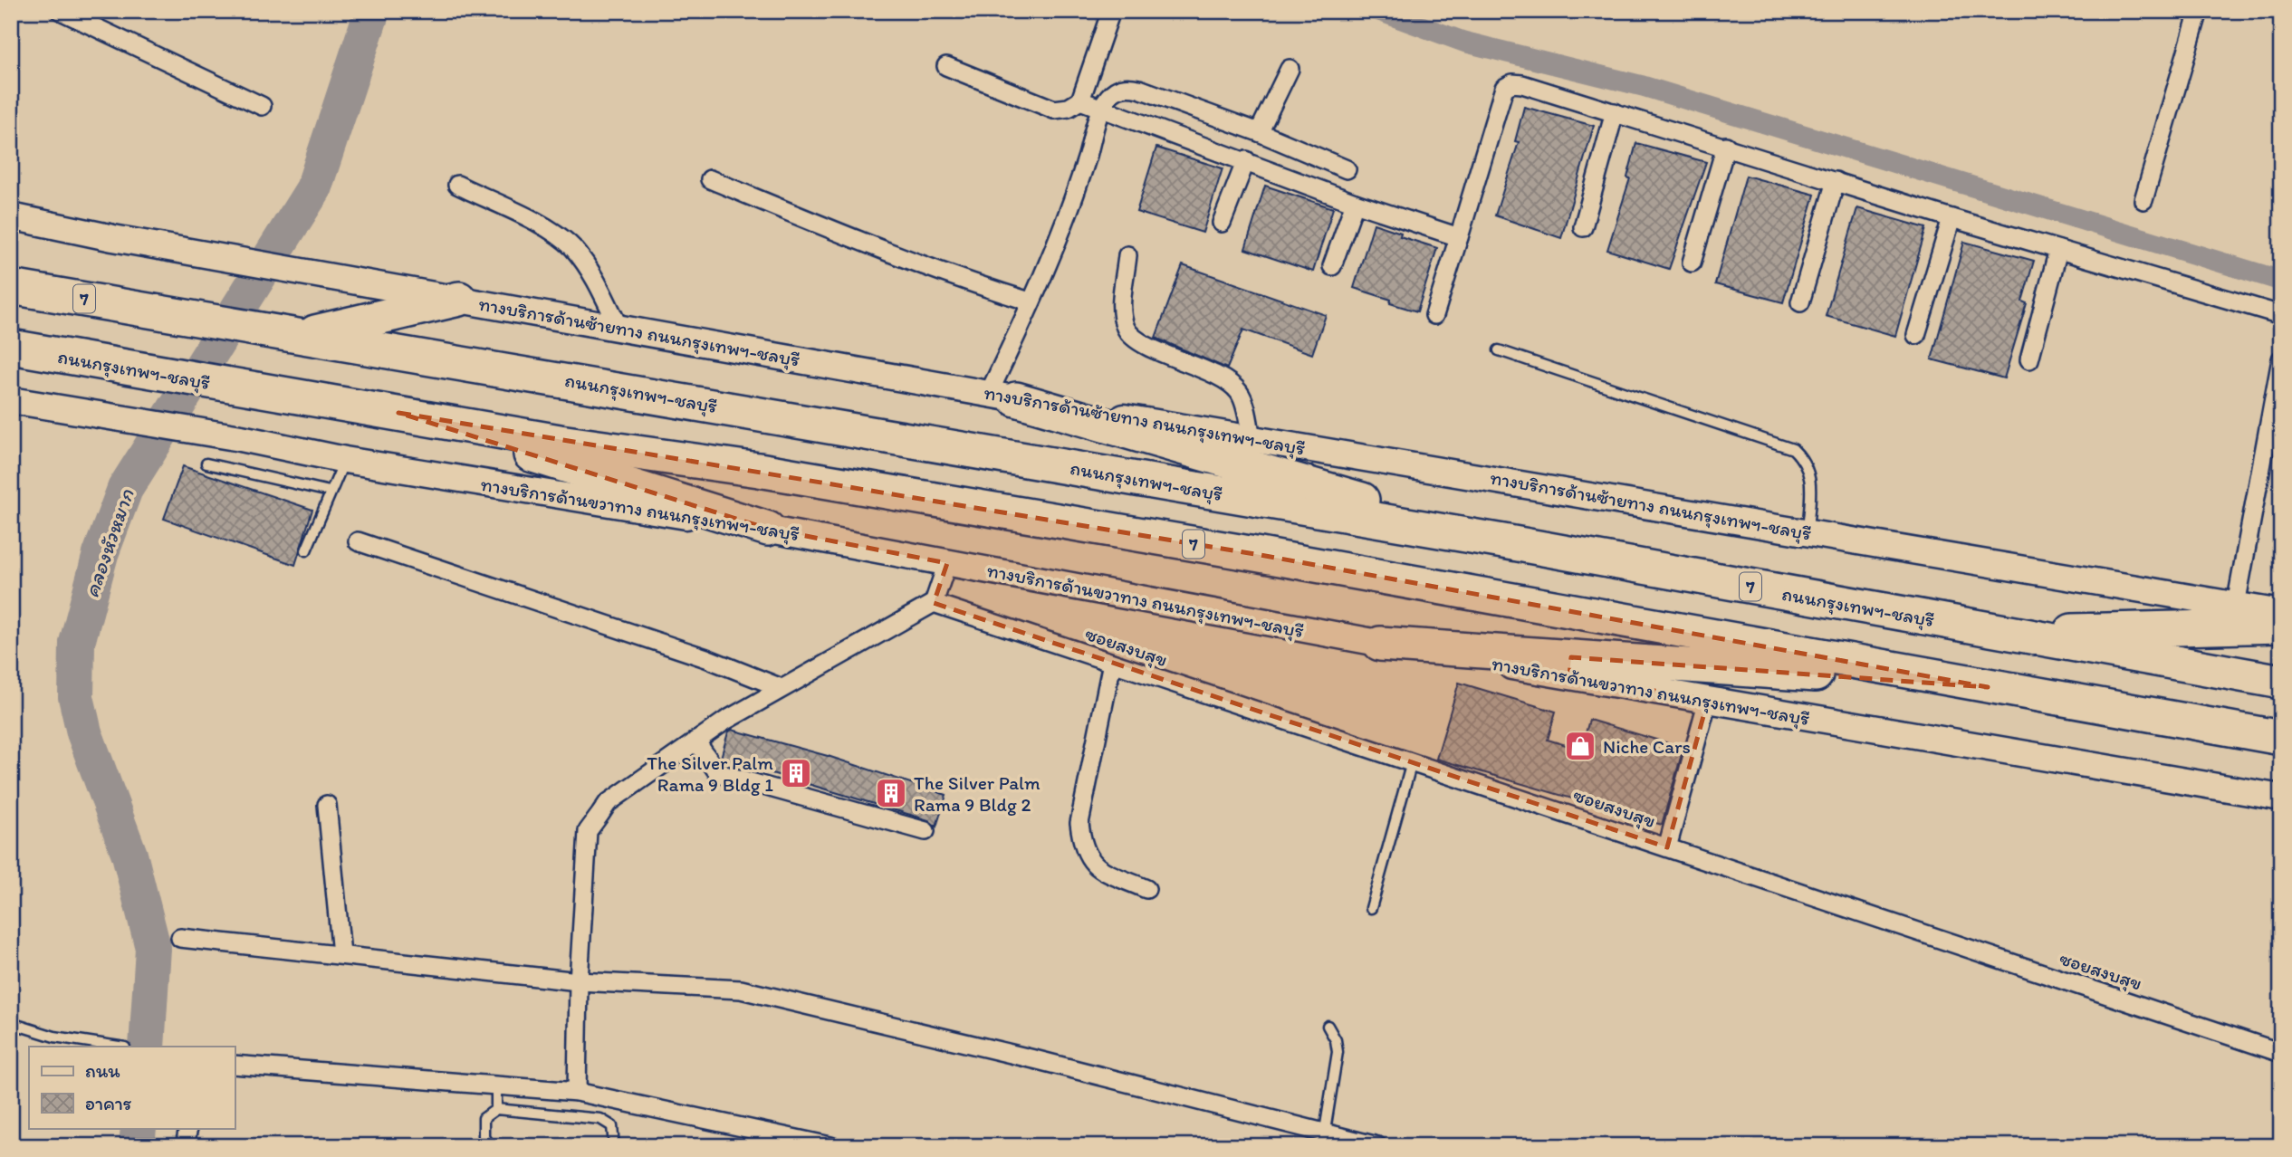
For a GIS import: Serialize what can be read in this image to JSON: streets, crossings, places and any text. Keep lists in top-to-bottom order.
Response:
{
  "streets": {
    "highway": ["7", "ถนนกรุงเทพฯ-ชลบุรี"],
    "main road": ["ทางบริการด้านซ้ายทาง ถนนกรุงเทพฯ-ชลบุรี", "ทางบริการด้านขวาทาง ถนนกรุงเทพฯ-ชลบุรี"],
    "street": ["ซอยสงบสุข"]
  },
  "water": ["คลองหัวหมาก"],
  "places": {
    "shop": ["Niche Cars"],
    "building": ["The Silver Palm Rama 9 Bldg 1", "The Silver Palm Rama 9 Bldg 2"]
  },
  "legend": ["ถนน", "อาคาร"]
}
